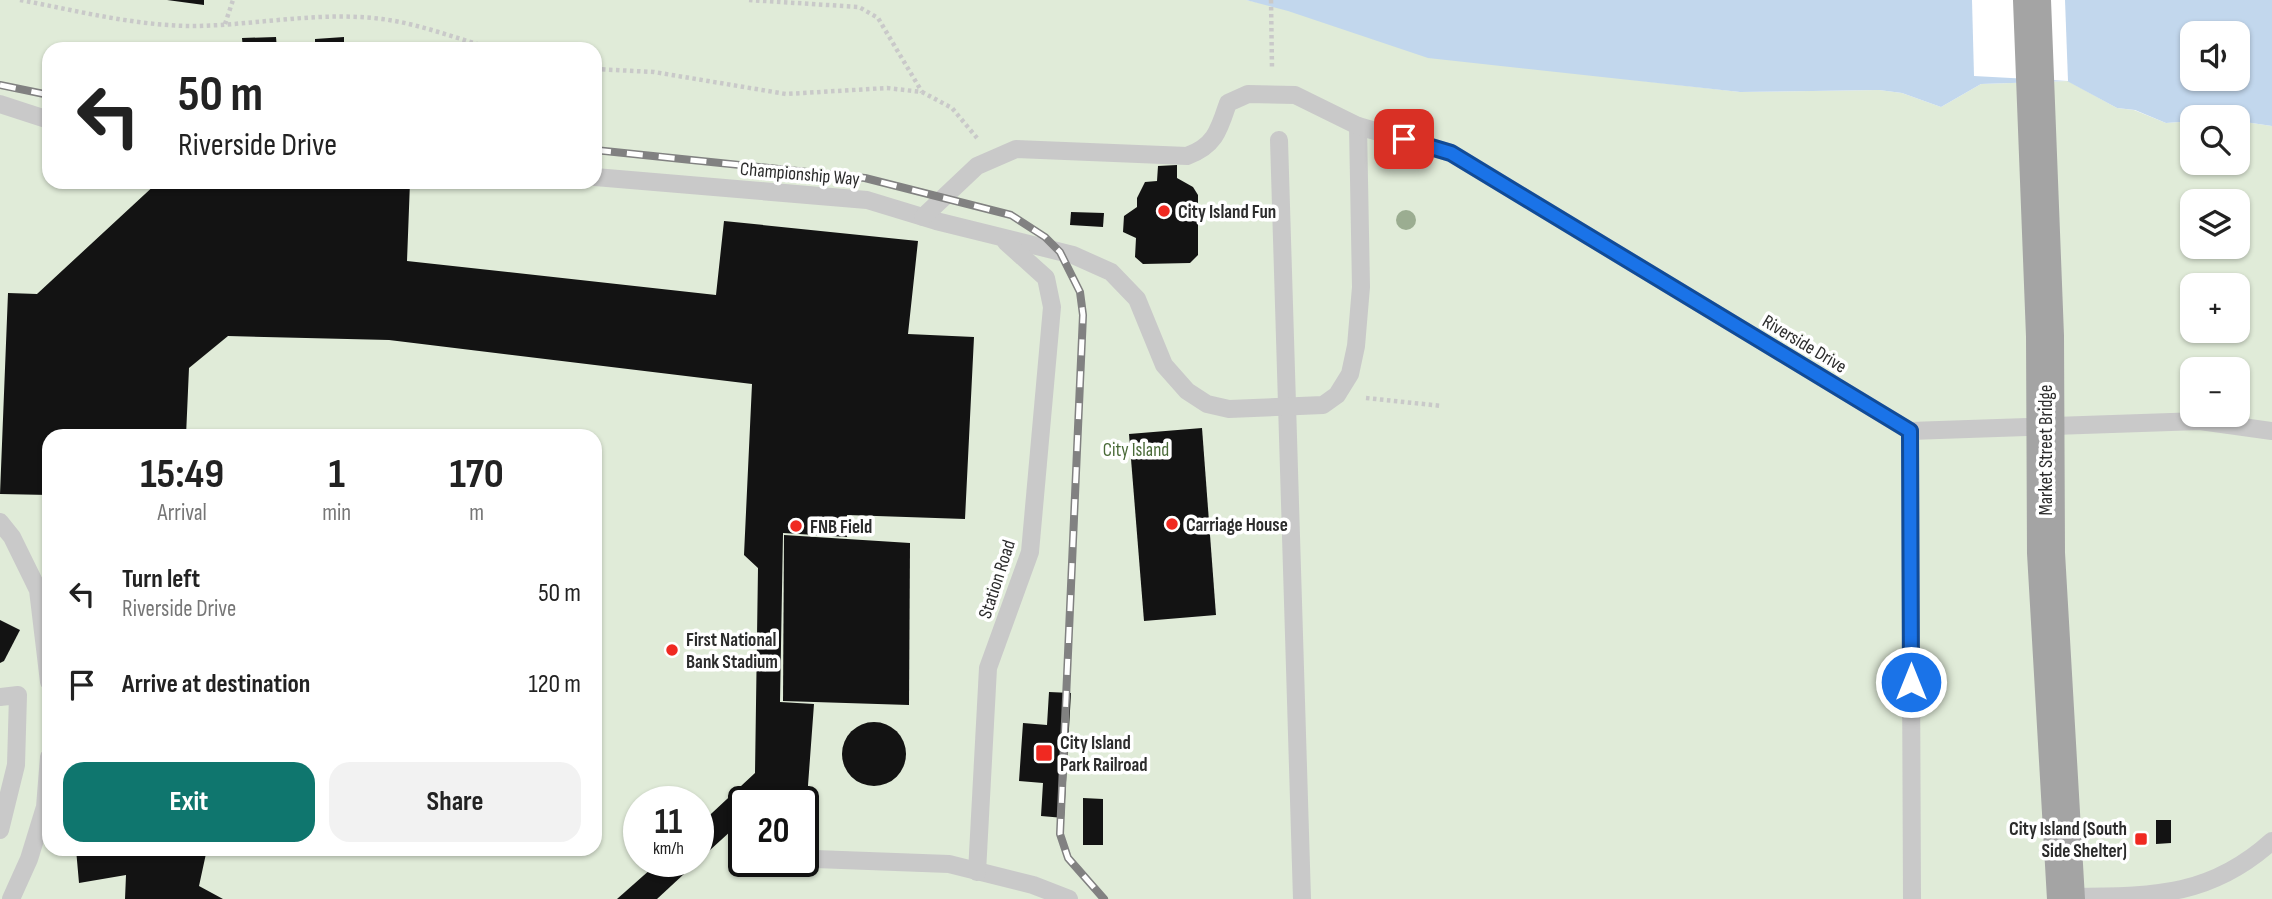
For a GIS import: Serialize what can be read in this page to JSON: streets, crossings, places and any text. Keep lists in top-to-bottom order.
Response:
{
  "streets": {
    "main road": ["Market Street Bridge"],
    "lane": ["Championship Way", "Riverside Drive", "Station Road"]
  },
  "crossings": [
    ["Championship Way", "Riverside Drive"],
    ["Championship Way", "Station Road"]
  ],
  "parks": ["City Island"],
  "places": {
    "other": [
      "City Island Fun",
      "Carriage House",
      "FNB Field",
      "First National Bank Stadium"
    ],
    "transit": ["City Island Park Railroad", "City Island (South Side Shelter)"]
  },
  "page": {
    "map_buttons": ["+", "−"],
    "turn": ["50 m", "Riverside Drive"],
    "eta": [
      "15:49",
      "Arrival",
      "1",
      "min",
      "170",
      "m"
    ],
    "list": [
      {
        "name": "Turn left",
        "note": "Riverside Drive",
        "value": "50 m"
      },
      {
        "name": "Arrive at destination",
        "value": "120 m"
      }
    ],
    "buttons": ["Exit", "Share"],
    "speed": "11 km/h",
    "limit": "20"
  }
}
